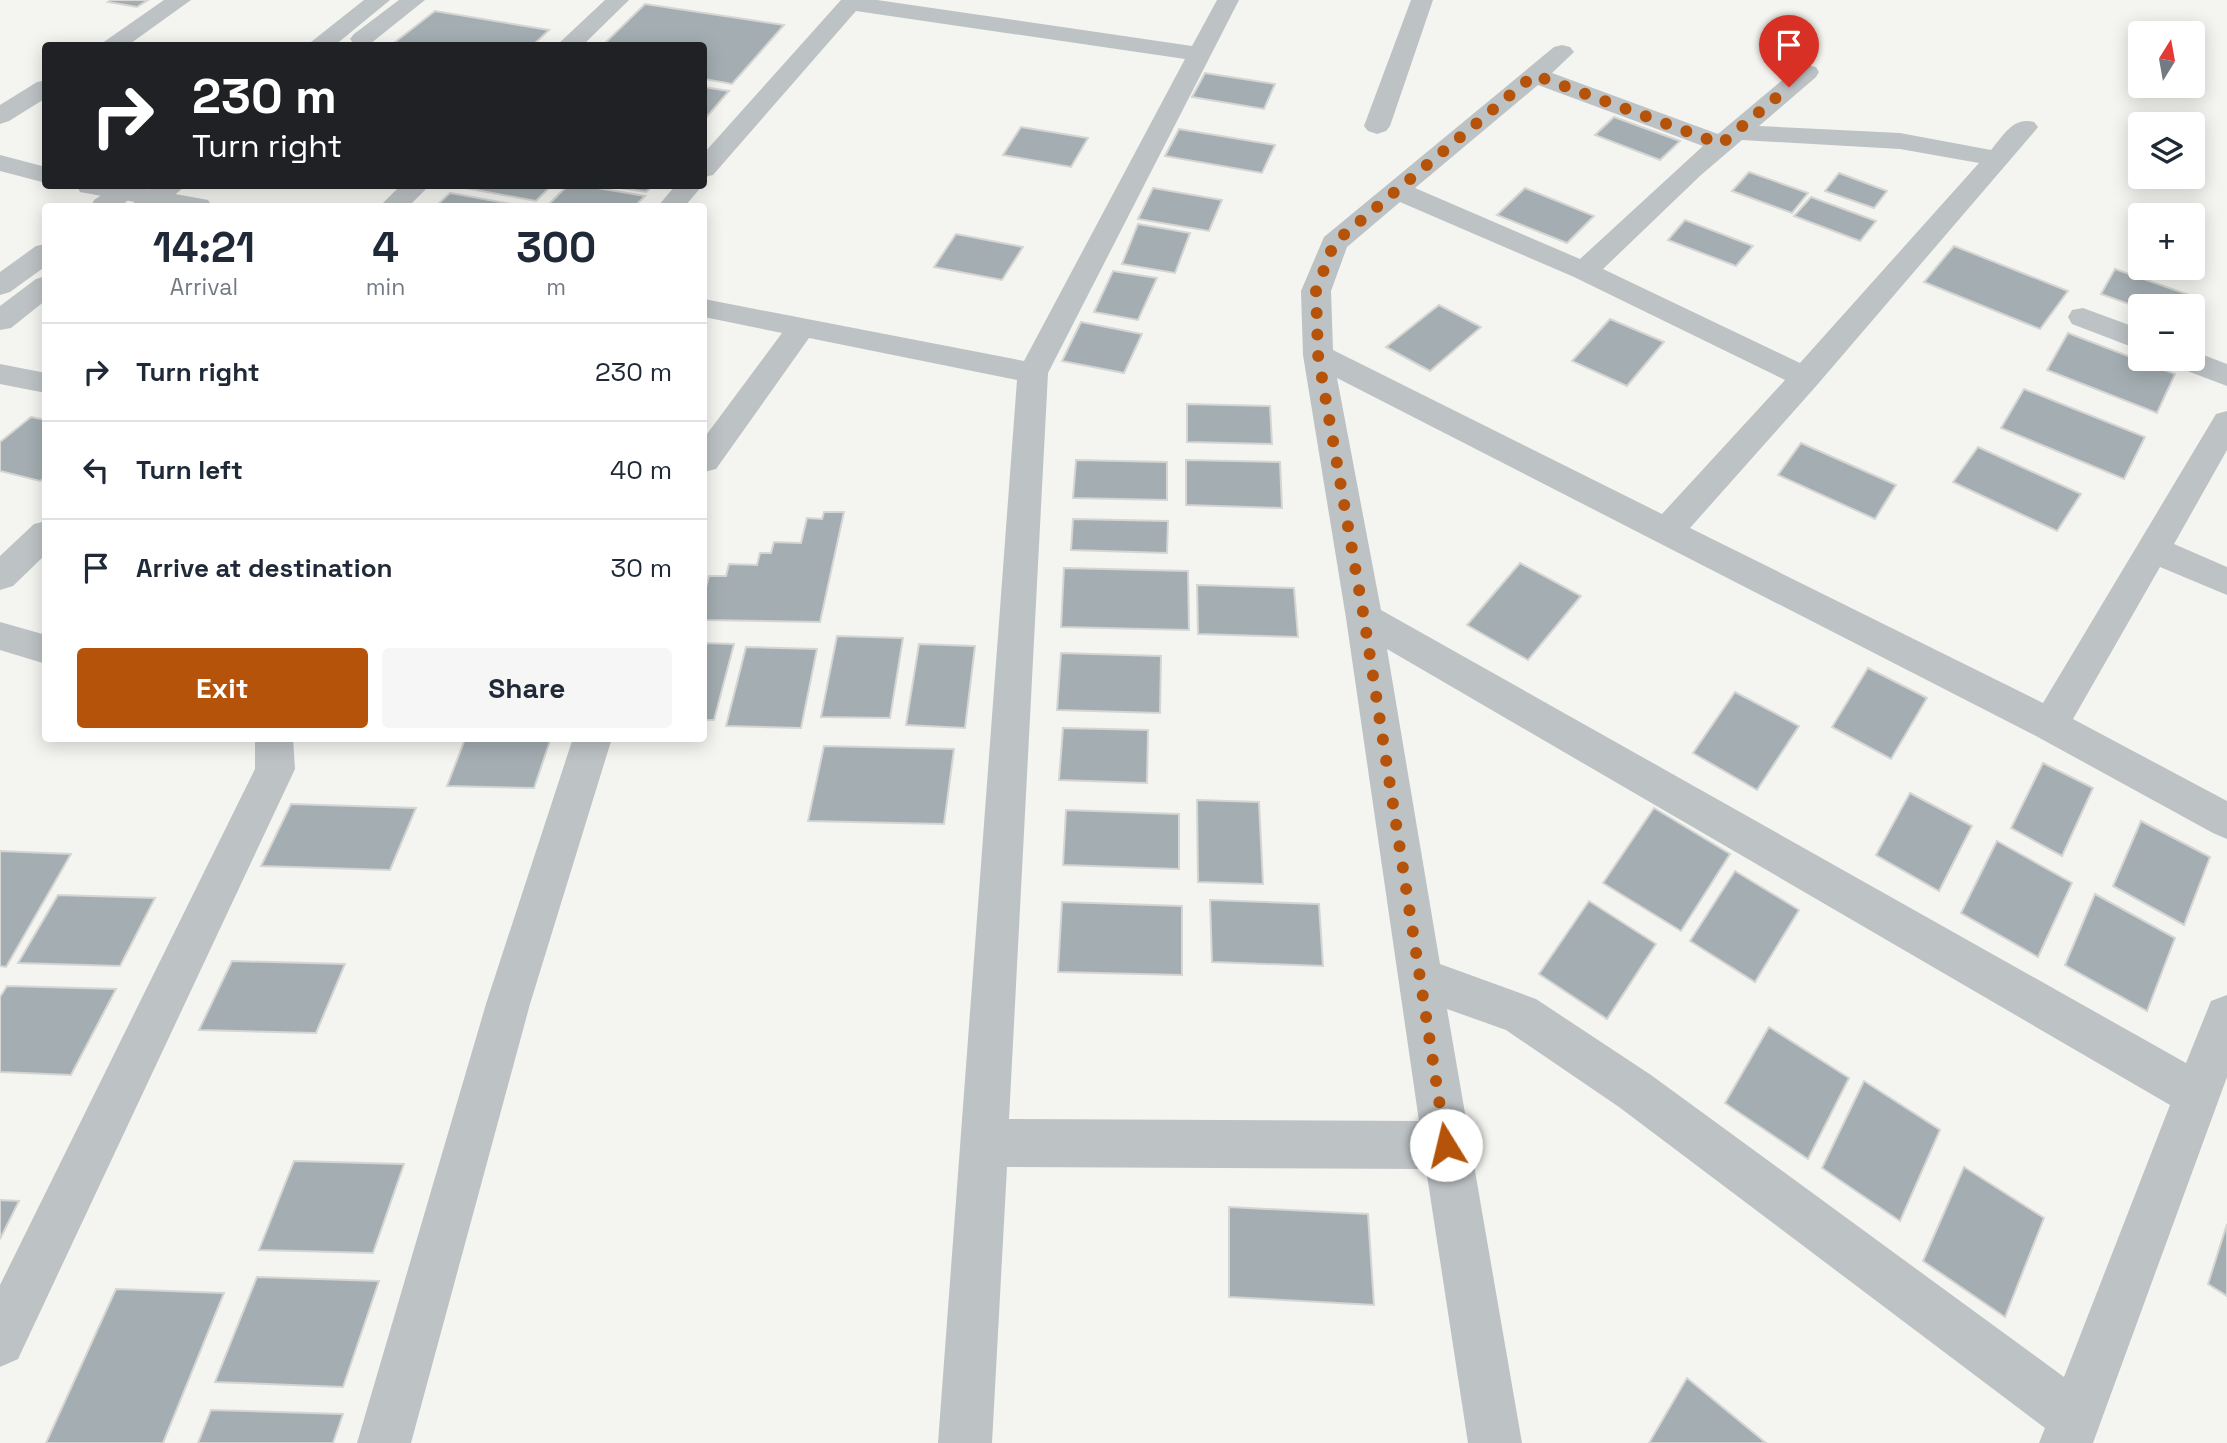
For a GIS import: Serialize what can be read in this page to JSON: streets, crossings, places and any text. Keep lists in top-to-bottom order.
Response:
{
  "north": "top",
  "page": {
    "map_buttons": ["+", "−"],
    "turn": ["230 m", "Turn right"],
    "eta": [
      "14:21",
      "Arrival",
      "4",
      "min",
      "300",
      "m"
    ],
    "list": [
      {
        "name": "Turn right",
        "value": "230 m"
      },
      {
        "name": "Turn left",
        "value": "40 m"
      },
      {
        "name": "Arrive at destination",
        "value": "30 m"
      }
    ],
    "buttons": ["Exit", "Share"]
  }
}
